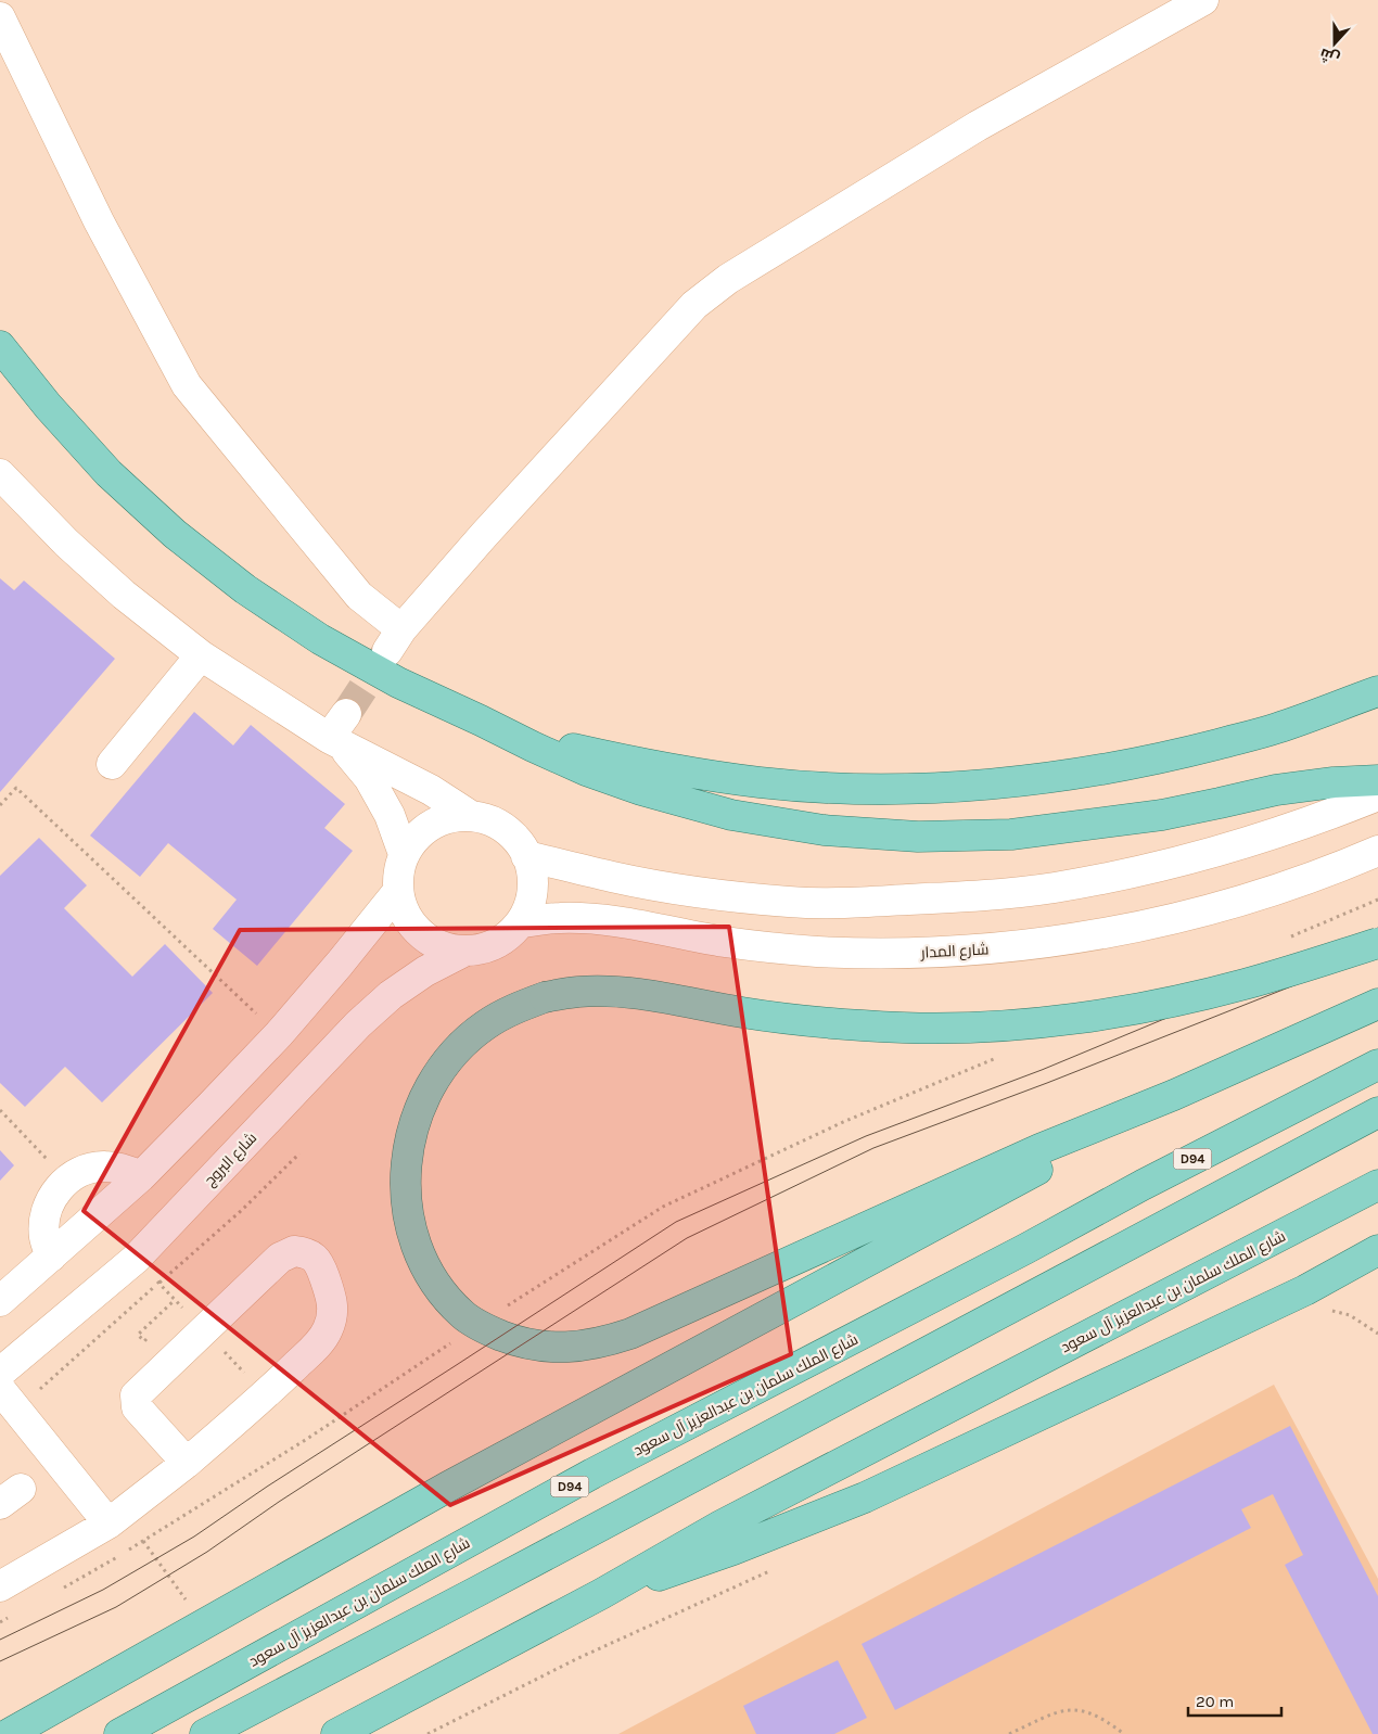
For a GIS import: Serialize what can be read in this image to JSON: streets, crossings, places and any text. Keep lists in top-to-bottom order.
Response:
{
  "streets": {
    "main road": ["D94", "شارع الملك سلمان بن عبدالعزيز آل سعود"],
    "street": ["شارع المدار", "شارع البروج"]
  },
  "crossings": [
    ["شارع المدار", "شارع البروج"]
  ],
  "scale_bar": "20 m",
  "north": "bottom"
}
